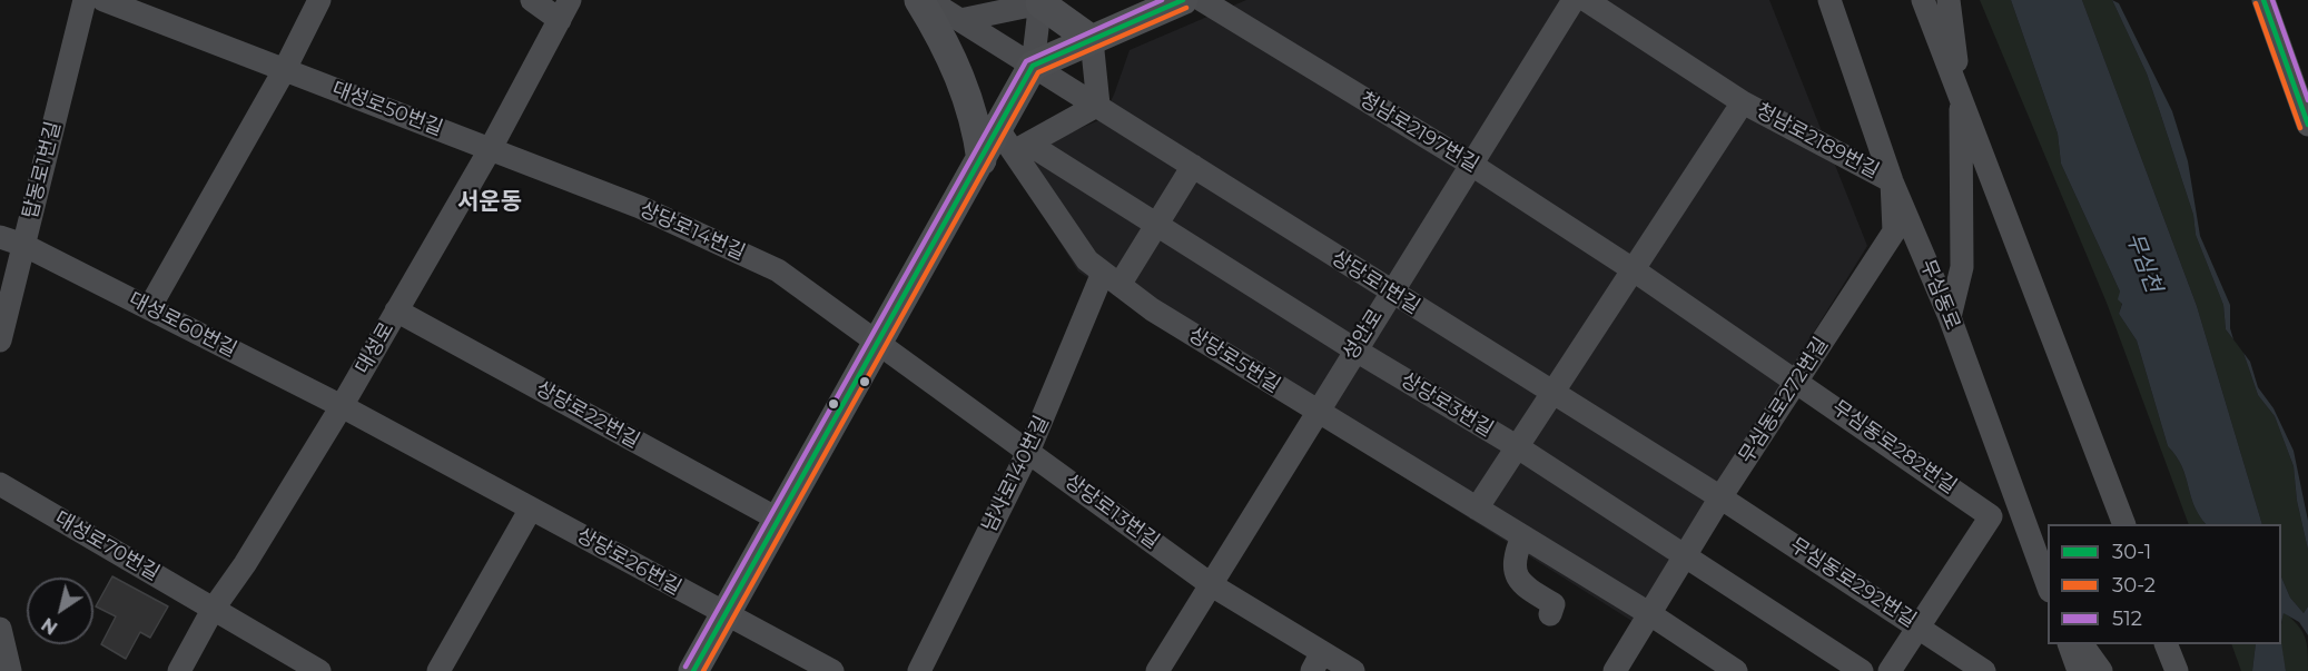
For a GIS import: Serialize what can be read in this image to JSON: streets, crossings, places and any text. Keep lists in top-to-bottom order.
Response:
{
  "streets": {
    "street": [
      "대성로50번길",
      "청남로2197번길",
      "청남로2189번길",
      "탑동로1번길",
      "상당로14번길",
      "상당로1번길",
      "무심동로",
      "대성로60번길",
      "성안로",
      "대성로",
      "상당로5번길",
      "무심동로272번길",
      "상당로3번길",
      "상당로22번길",
      "무심동로282번길",
      "남사로140번길",
      "상당로13번길",
      "대성로70번길",
      "상당로26번길",
      "무심동로292번길"
    ]
  },
  "crossings": [
    ["대성로50번길", "상당로14번길"],
    ["대성로50번길", "대성로"],
    ["청남로2197번길", "청남로2189번길"],
    ["청남로2197번길", "성안로"],
    ["청남로2197번길", "무심동로272번길"],
    ["청남로2197번길", "무심동로282번길"],
    ["청남로2189번길", "무심동로"],
    ["청남로2189번길", "무심동로272번길"],
    ["탑동로1번길", "대성로60번길"],
    ["상당로14번길", "대성로"],
    ["상당로14번길", "상당로13번길"],
    ["상당로1번길", "성안로"],
    ["상당로1번길", "무심동로272번길"],
    ["상당로1번길", "남사로140번길"],
    ["상당로1번길", "무심동로292번길"],
    ["무심동로", "무심동로272번길"],
    ["대성로60번길", "대성로"],
    ["대성로60번길", "상당로26번길"],
    ["성안로", "상당로5번길"],
    ["성안로", "상당로3번길"],
    ["성안로", "상당로13번길"],
    ["대성로", "상당로22번길"],
    ["대성로", "대성로70번길"],
    ["대성로", "상당로26번길"],
    ["상당로5번길", "무심동로272번길"],
    ["상당로5번길", "상당로3번길"],
    ["상당로5번길", "남사로140번길"],
    ["무심동로272번길", "상당로3번길"],
    ["무심동로272번길", "무심동로282번길"],
    ["무심동로272번길", "무심동로292번길"],
    ["상당로3번길", "남사로140번길"],
    ["남사로140번길", "상당로13번길"]
  ],
  "districts": ["서운동"],
  "water": ["무심천"],
  "lines": ["transit line 30-1", "transit line 512", "transit line 30-2"],
  "legend": ["30-1", "30-2", "512"],
  "north": "bottom left"
}
